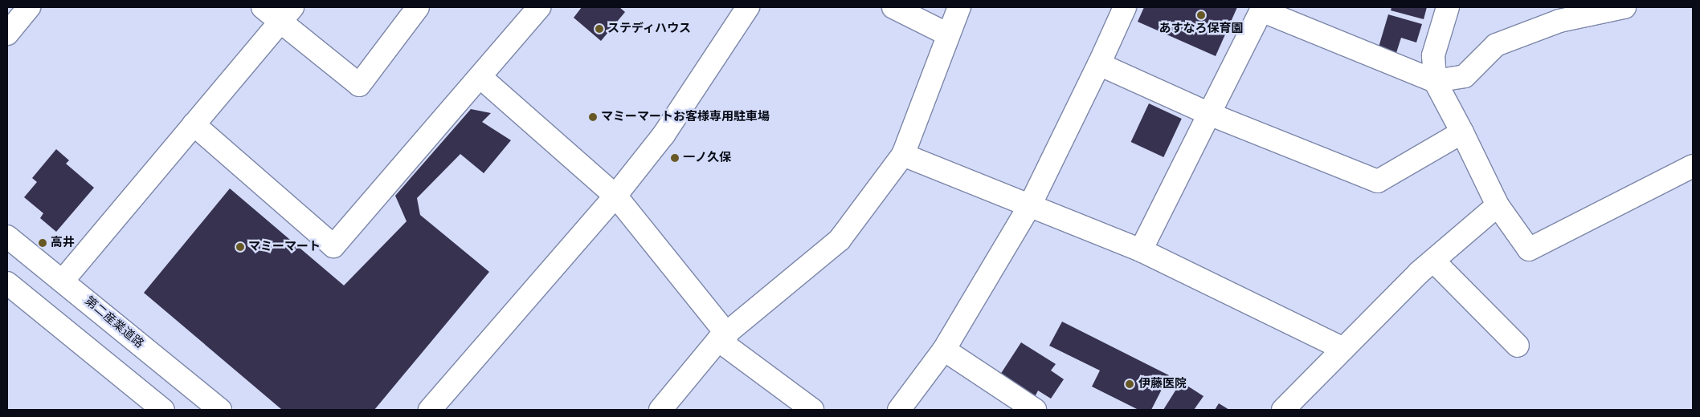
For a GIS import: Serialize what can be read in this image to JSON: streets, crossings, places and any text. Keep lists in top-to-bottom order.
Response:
{
  "streets": {
    "street": ["第二産業道路"]
  },
  "places": [
    "あすなろ保育園",
    "ステディハウス",
    "マミーマートお客様専用駐車場",
    "一ノ久保",
    "高井",
    "マミーマート",
    "伊藤医院"
  ]
}
